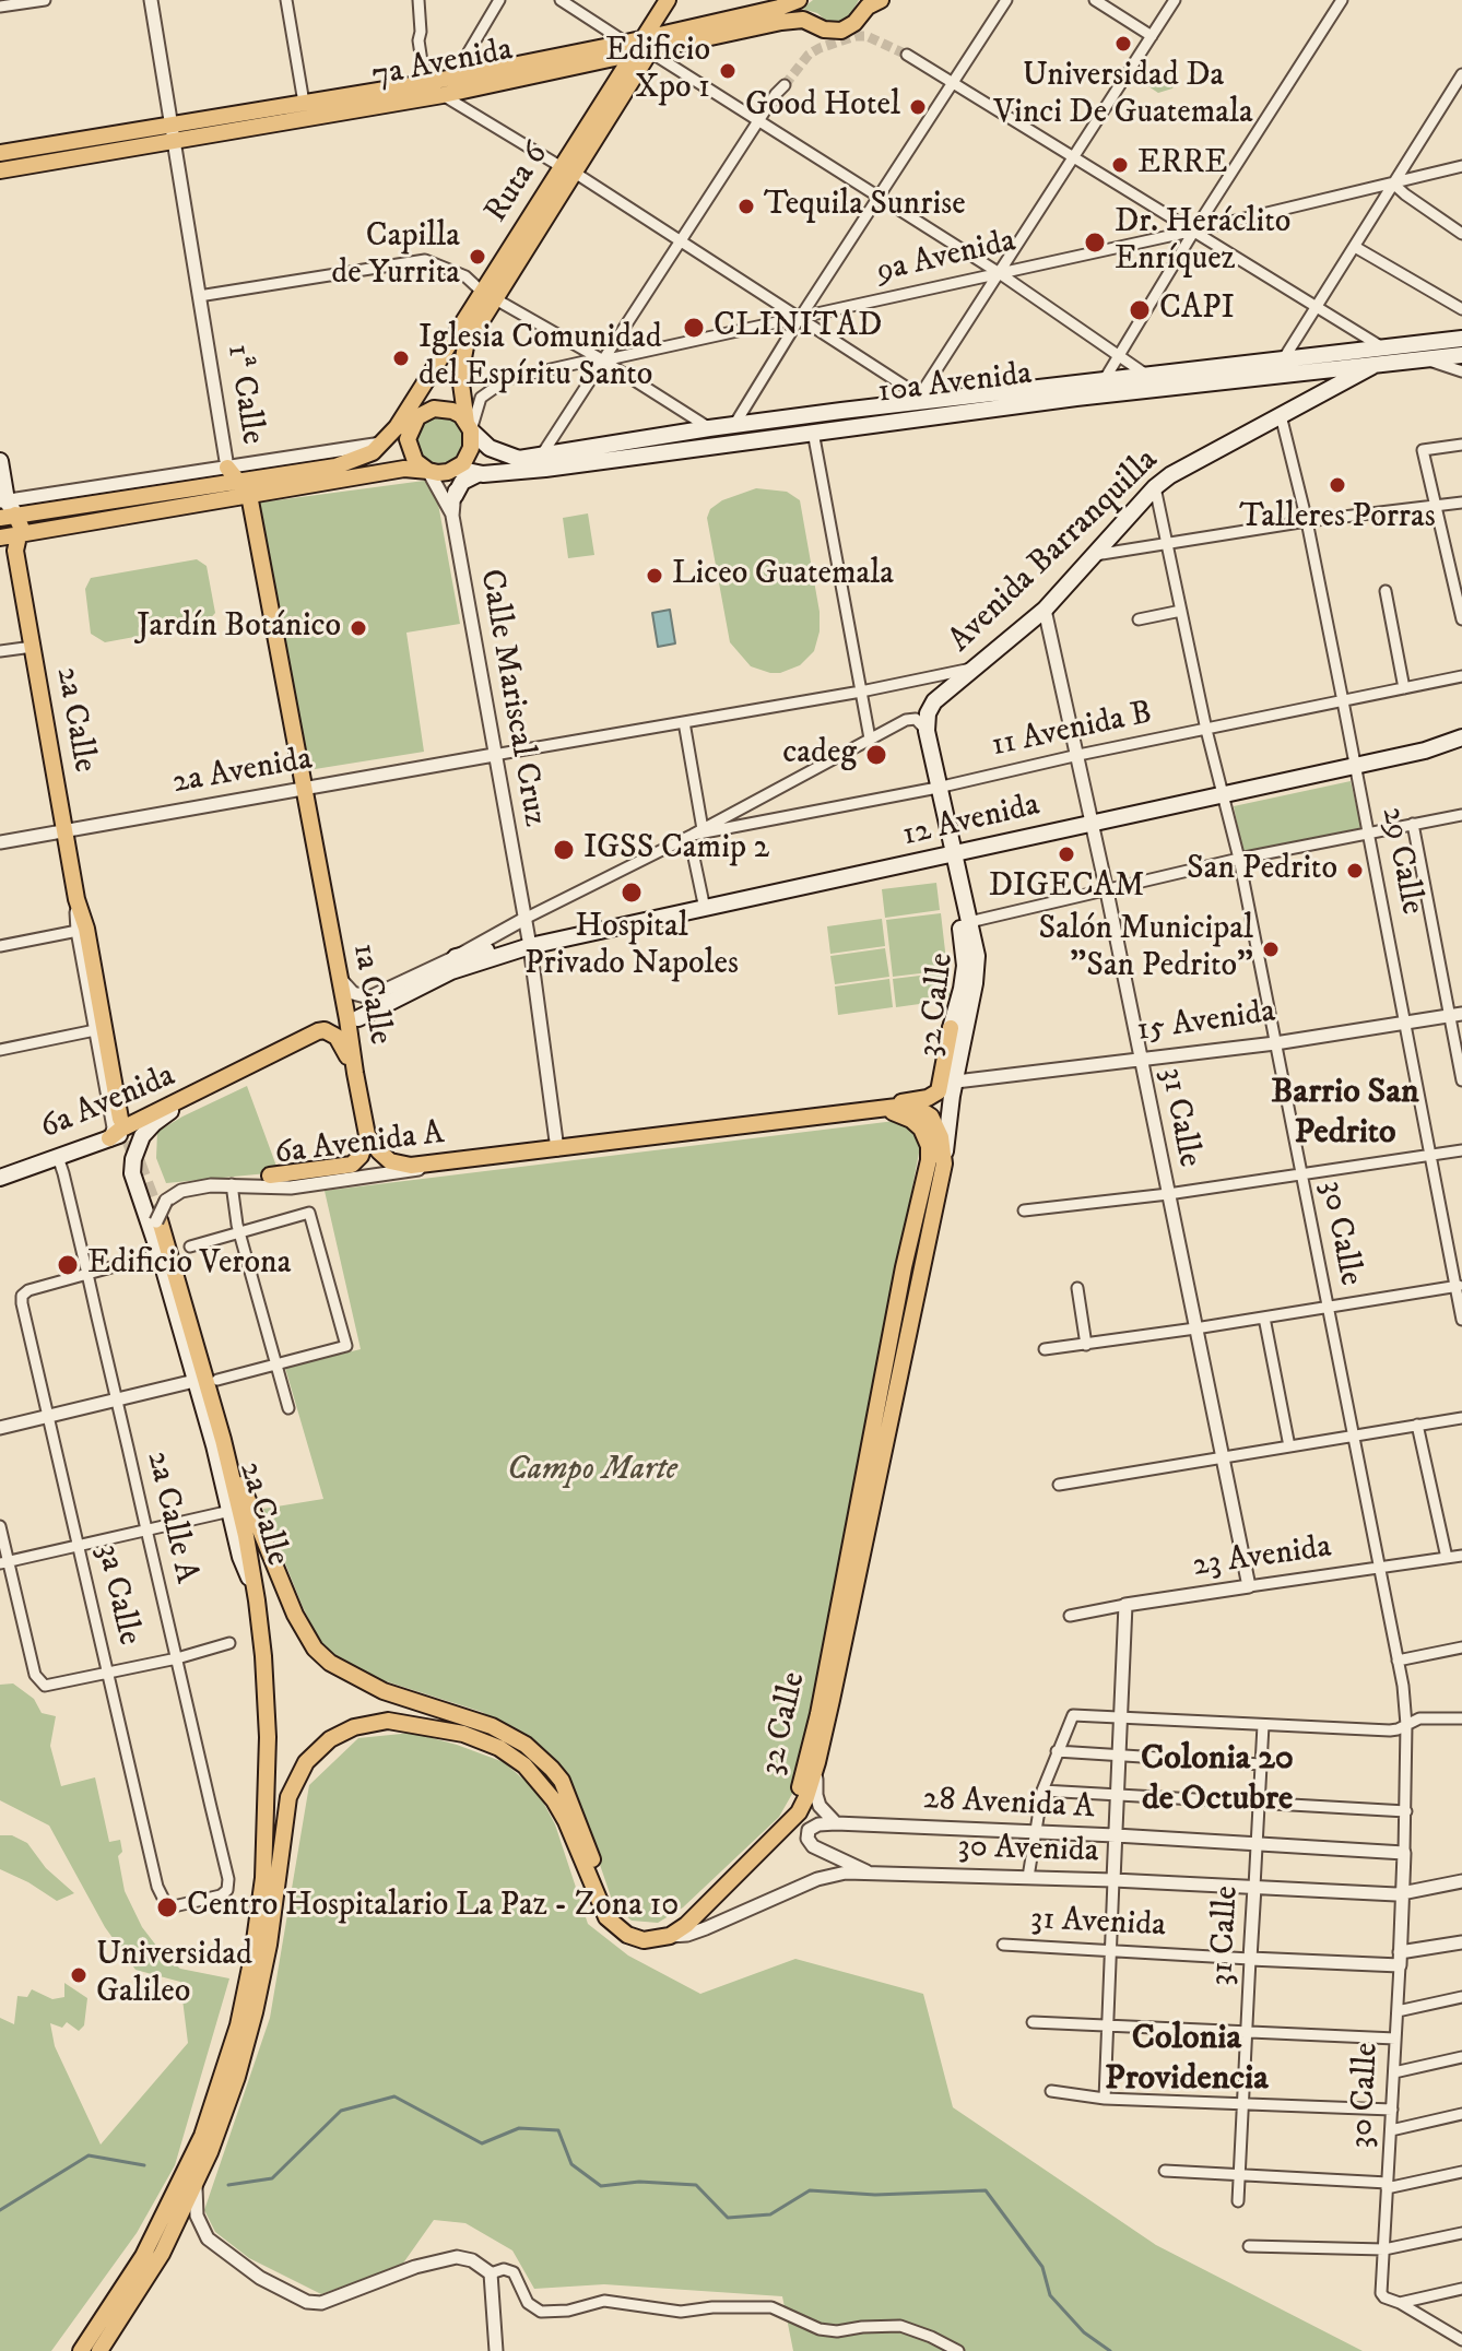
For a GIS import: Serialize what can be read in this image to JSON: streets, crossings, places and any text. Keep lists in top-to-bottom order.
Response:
{
  "streets": {
    "main road": [
      "7a Avenida",
      "Ruta 6",
      "10a Avenida",
      "1ª Calle",
      "Avenida Barranquilla",
      "2a Calle",
      "12 Avenida",
      "1a Calle",
      "32 Calle",
      "6a Avenida",
      "6a Avenida A"
    ],
    "street": [
      "9a Avenida",
      "Calle Mariscal Cruz",
      "11 Avenida B",
      "2a Avenida",
      "29 Calle",
      "15 Avenida",
      "31 Calle",
      "30 Calle",
      "2a Calle A",
      "23 Avenida",
      "3a Calle",
      "28 Avenida A",
      "30 Avenida",
      "31 Avenida"
    ]
  },
  "crossings": [
    ["7a Avenida", "Ruta 6"],
    ["7a Avenida", "1ª Calle"],
    ["Ruta 6", "9a Avenida"],
    ["Ruta 6", "10a Avenida"],
    ["Ruta 6", "Calle Mariscal Cruz"],
    ["9a Avenida", "10a Avenida"],
    ["9a Avenida", "Calle Mariscal Cruz"],
    ["10a Avenida", "Avenida Barranquilla"],
    ["10a Avenida", "Calle Mariscal Cruz"],
    ["1ª Calle", "2a Avenida"],
    ["1ª Calle", "1a Calle"],
    ["Avenida Barranquilla", "29 Calle"],
    ["Avenida Barranquilla", "32 Calle"],
    ["Avenida Barranquilla", "31 Calle"],
    ["Avenida Barranquilla", "30 Calle"],
    ["Calle Mariscal Cruz", "2a Avenida"],
    ["Calle Mariscal Cruz", "12 Avenida"],
    ["Calle Mariscal Cruz", "6a Avenida A"],
    ["2a Calle", "2a Avenida"],
    ["2a Calle", "6a Avenida"],
    ["2a Calle", "6a Avenida A"],
    ["11 Avenida B", "29 Calle"],
    ["11 Avenida B", "32 Calle"],
    ["11 Avenida B", "31 Calle"],
    ["11 Avenida B", "30 Calle"],
    ["2a Avenida", "1a Calle"],
    ["12 Avenida", "29 Calle"],
    ["12 Avenida", "32 Calle"],
    ["12 Avenida", "31 Calle"],
    ["12 Avenida", "30 Calle"],
    ["29 Calle", "15 Avenida"],
    ["32 Calle", "15 Avenida"],
    ["15 Avenida", "31 Calle"],
    ["15 Avenida", "30 Calle"],
    ["6a Avenida", "2a Calle A"],
    ["31 Calle", "23 Avenida"],
    ["31 Calle", "28 Avenida A"],
    ["31 Calle", "30 Avenida"],
    ["31 Calle", "31 Avenida"],
    ["30 Calle", "23 Avenida"],
    ["30 Calle", "28 Avenida A"],
    ["30 Calle", "30 Avenida"],
    ["30 Calle", "31 Avenida"],
    ["2a Calle A", "3a Calle"]
  ],
  "districts": ["Barrio San Pedrito", "Colonia 20 de Octubre", "Colonia Providencia"],
  "parks": ["Campo Marte"],
  "places": [
    "Universidad Da Vinci De Guatemala",
    "Edificio Xpo 1",
    "Good Hotel",
    "ERRE",
    "Tequila Sunrise",
    "Dr. Heráclito Enríquez",
    "Capilla de Yurrita",
    "CAPI",
    "CLINITAD",
    "Iglesia Comunidad del Espíritu Santo",
    "Talleres Porras",
    "Liceo Guatemala",
    "Jardín Botánico",
    "cadeg",
    "IGSS Camip 2",
    "DIGECAM",
    "San Pedrito",
    "Hospital Privado Napoles",
    "Salón Municipal \"San Pedrito\"",
    "Edificio Verona",
    "Centro Hospitalario La Paz - Zona 10",
    "Universidad Galileo"
  ]
}
